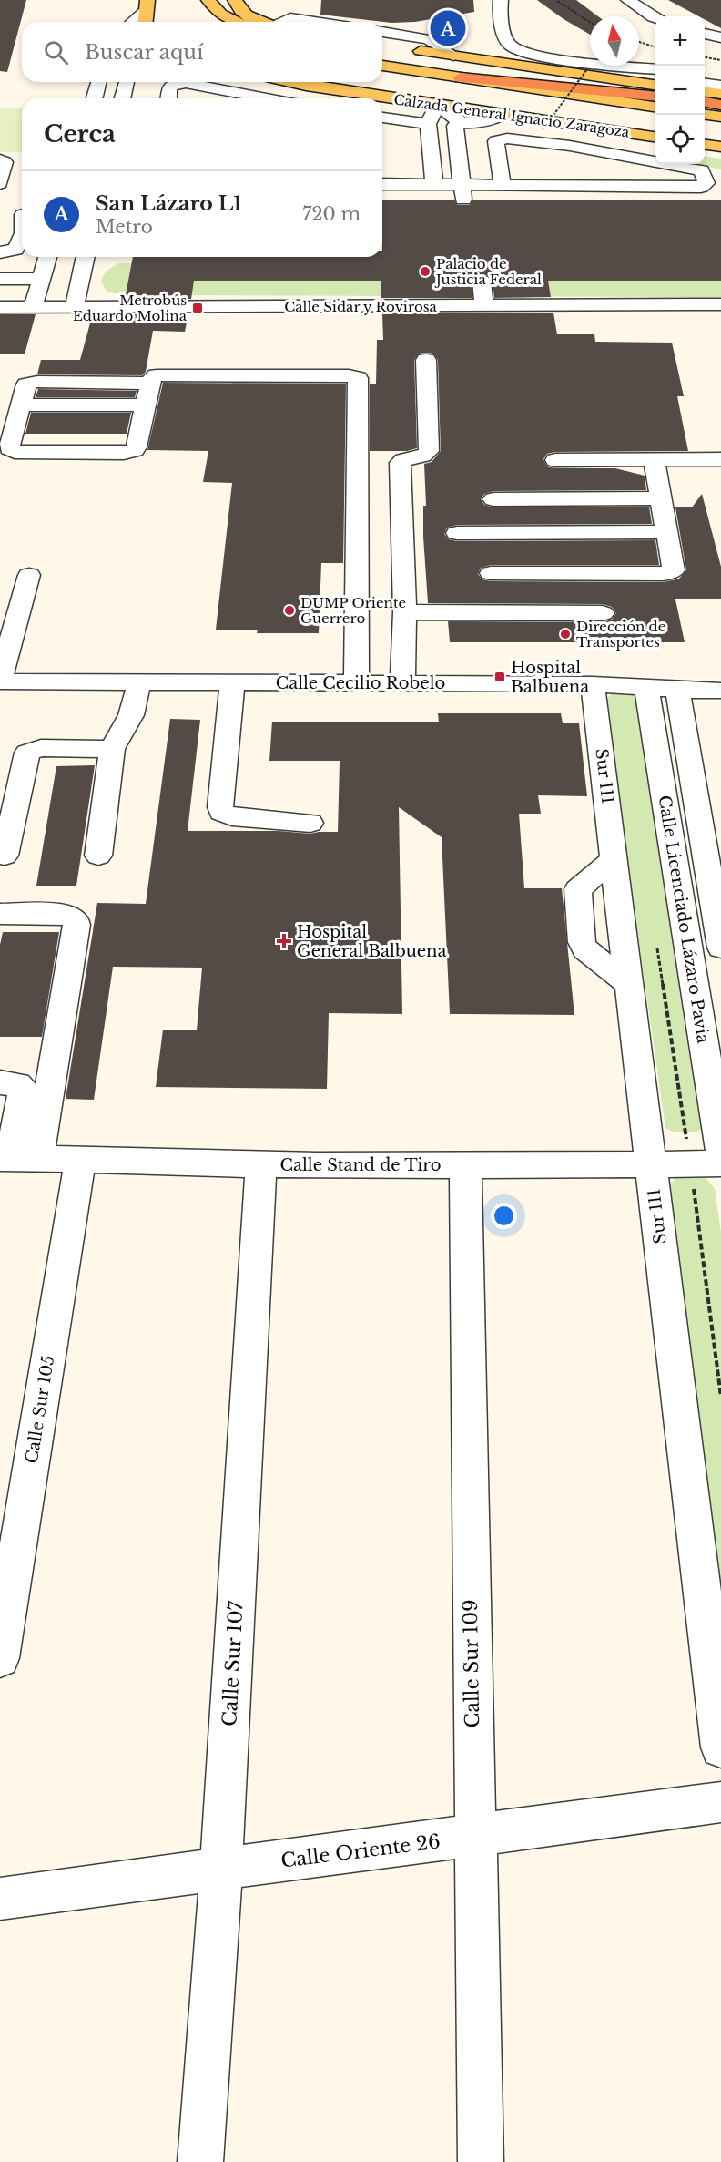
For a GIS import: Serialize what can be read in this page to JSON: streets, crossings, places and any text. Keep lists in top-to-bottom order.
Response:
{
  "streets": {
    "main road": ["Calzada General Ignacio Zaragoza"],
    "street": [
      "Calle Sidar y Rovirosa",
      "Calle Cecilio Robelo",
      "Sur 111",
      "Calle Licenciado Lázaro Pavia",
      "Calle Stand de Tiro",
      "Calle Sur 105",
      "Calle Sur 107",
      "Calle Sur 109",
      "Calle Oriente 26"
    ]
  },
  "crossings": [
    ["Calle Cecilio Robelo", "Sur 111"],
    ["Calle Cecilio Robelo", "Calle Licenciado Lázaro Pavia"],
    ["Sur 111", "Calle Stand de Tiro"],
    ["Calle Stand de Tiro", "Calle Sur 105"],
    ["Calle Stand de Tiro", "Calle Sur 107"],
    ["Calle Stand de Tiro", "Calle Sur 109"],
    ["Calle Sur 107", "Calle Oriente 26"],
    ["Calle Sur 109", "Calle Oriente 26"]
  ],
  "places": {
    "other": ["Palacio de Justicia Federal", "DUMP Oriente Guerrero", "Dirección de Transportes"],
    "transit": ["Metrobús Eduardo Molina", "Hospital Balbuena"],
    "health": ["Hospital General Balbuena"]
  },
  "north": "top",
  "page": {
    "pins": "A",
    "map_buttons": ["+", "−"],
    "search": "Buscar aquí",
    "heading": "Cerca",
    "list": [
      {
        "mark": "A",
        "name": "San Lázaro L1",
        "note": "Metro",
        "value": "720 m"
      }
    ]
  }
}
